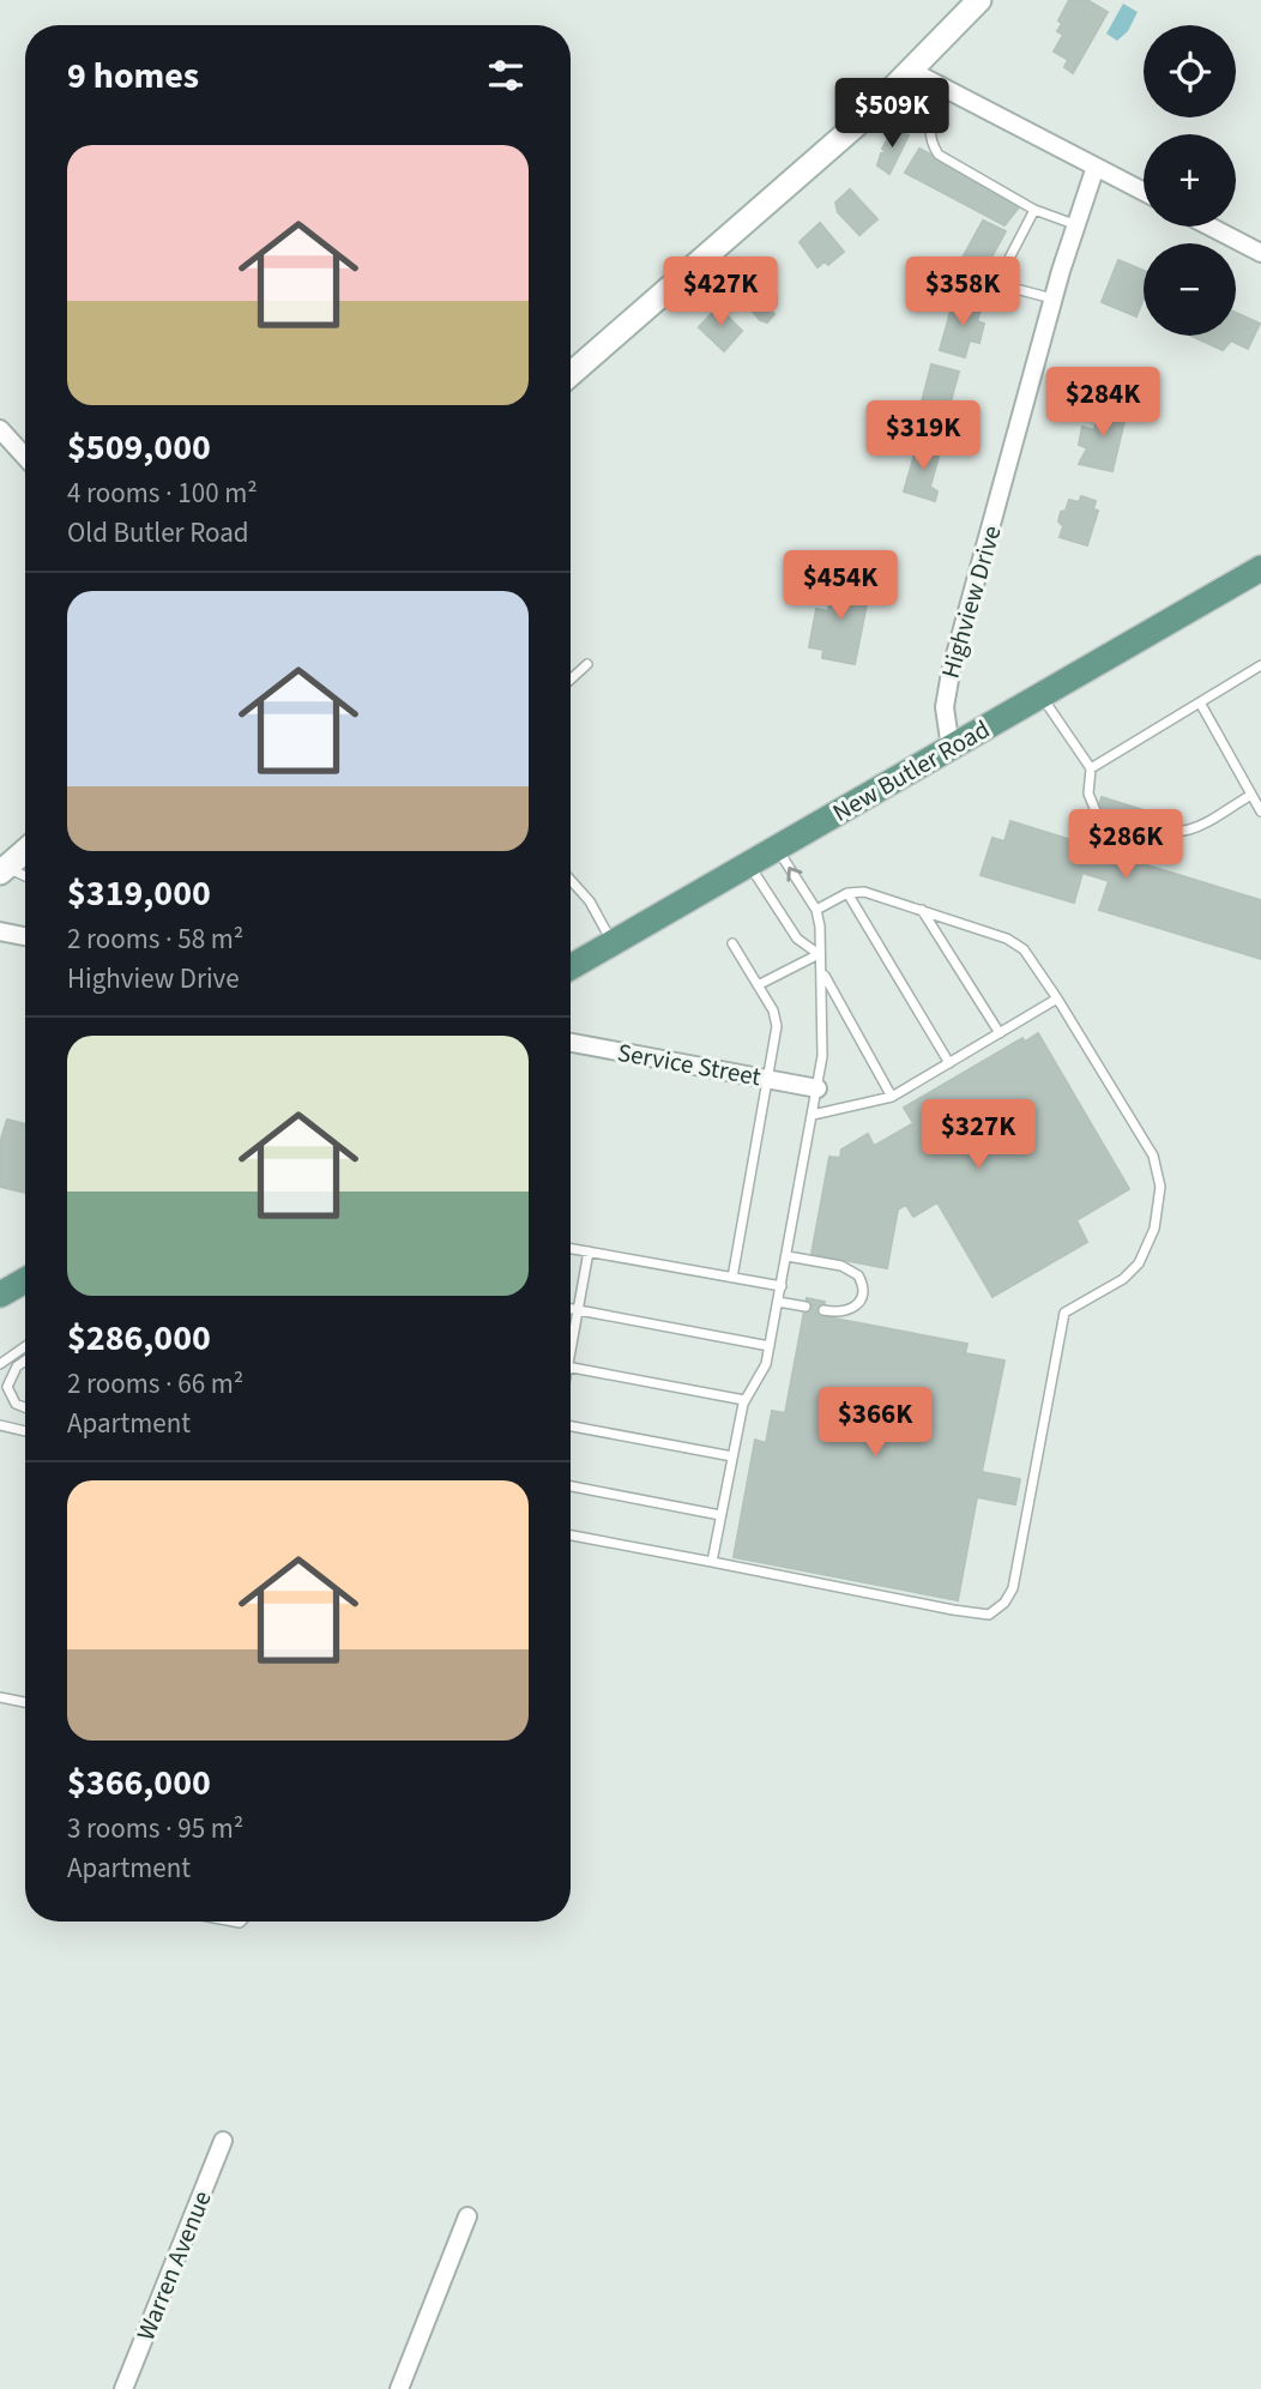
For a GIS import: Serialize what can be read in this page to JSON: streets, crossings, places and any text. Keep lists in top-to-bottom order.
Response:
{
  "streets": {
    "main road": ["New Butler Road"],
    "street": ["Highview Drive", "Service Street", "Warren Avenue"]
  },
  "crossings": [
    ["Highview Drive", "New Butler Road"]
  ],
  "page": {
    "map_buttons": ["+", "−"],
    "heading": "9 homes",
    "price": [
      "$509K",
      "$427K",
      "$358K",
      "$284K",
      "$319K",
      "$454K",
      "$286K",
      "$327K",
      "$366K"
    ],
    "list": [
      {
        "name": "$509,000",
        "note": "4 rooms · 100 m² · Old Butler Road"
      },
      {
        "name": "$319,000",
        "note": "2 rooms · 58 m² · Highview Drive"
      },
      {
        "name": "$286,000",
        "note": "2 rooms · 66 m² · Apartment"
      },
      {
        "name": "$366,000",
        "note": "3 rooms · 95 m² · Apartment"
      }
    ]
  }
}
